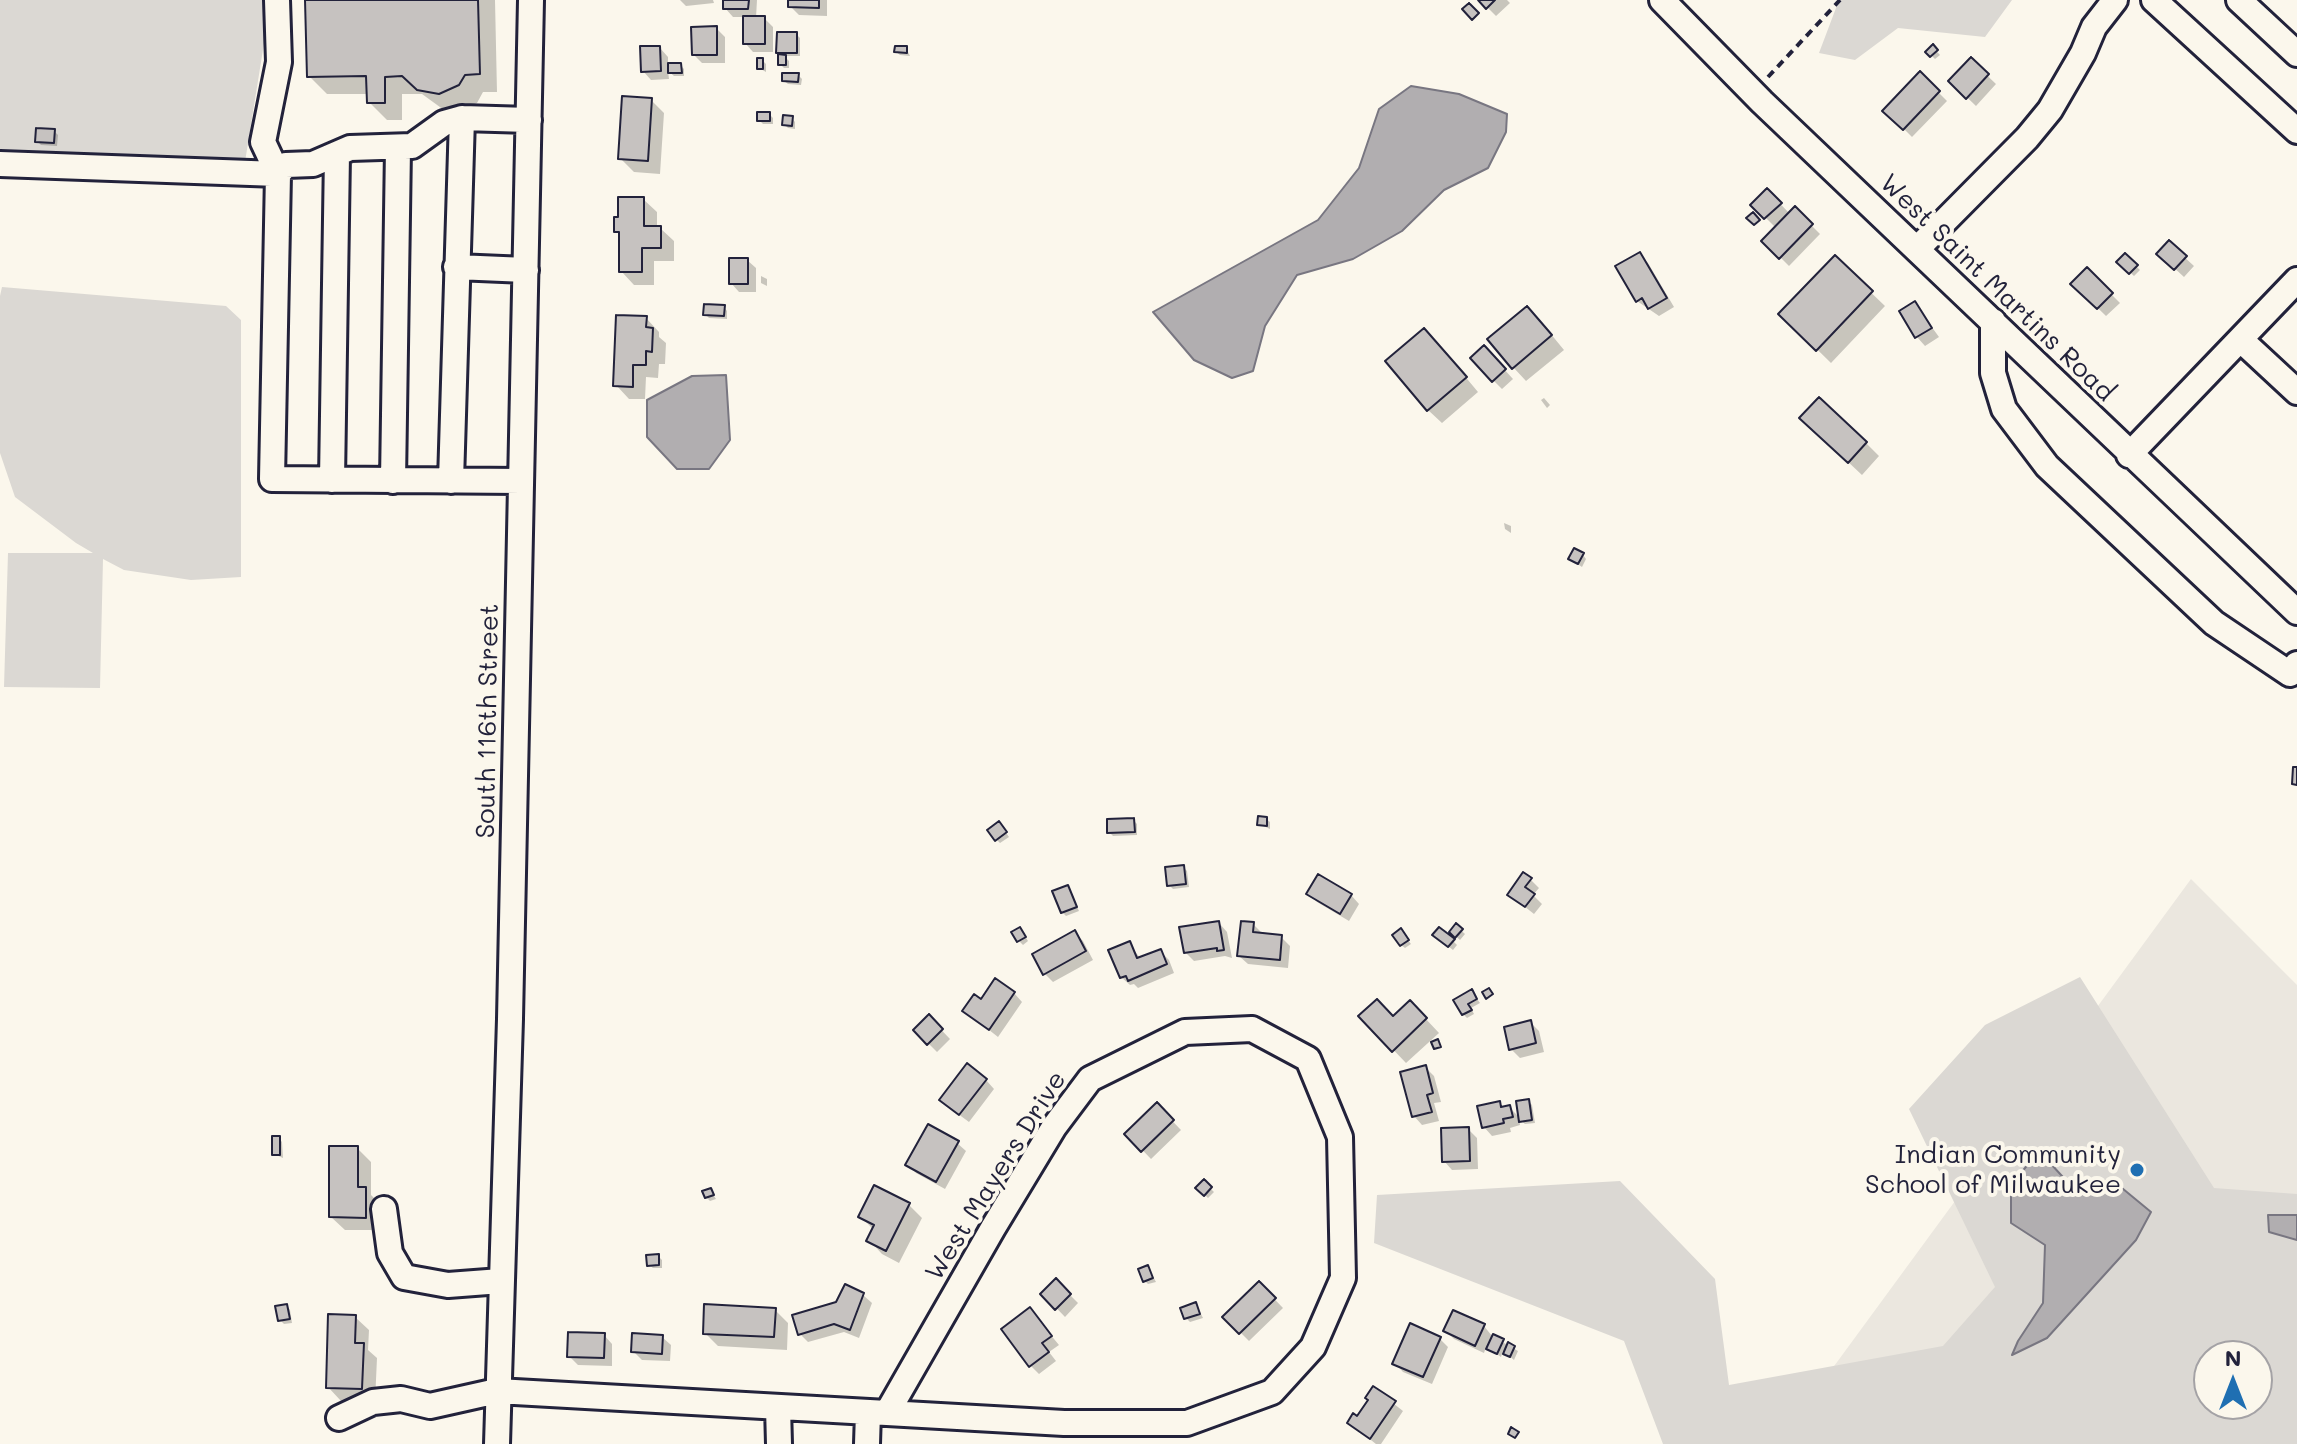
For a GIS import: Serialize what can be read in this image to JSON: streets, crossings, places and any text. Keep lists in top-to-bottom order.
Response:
{
  "streets": {
    "street": ["West Saint Martins Road", "South 116th Street", "West Mayers Drive"]
  },
  "crossings": [
    ["South 116th Street", "West Mayers Drive"]
  ],
  "places": ["Indian Community School of Milwaukee"],
  "north": "top"
}
